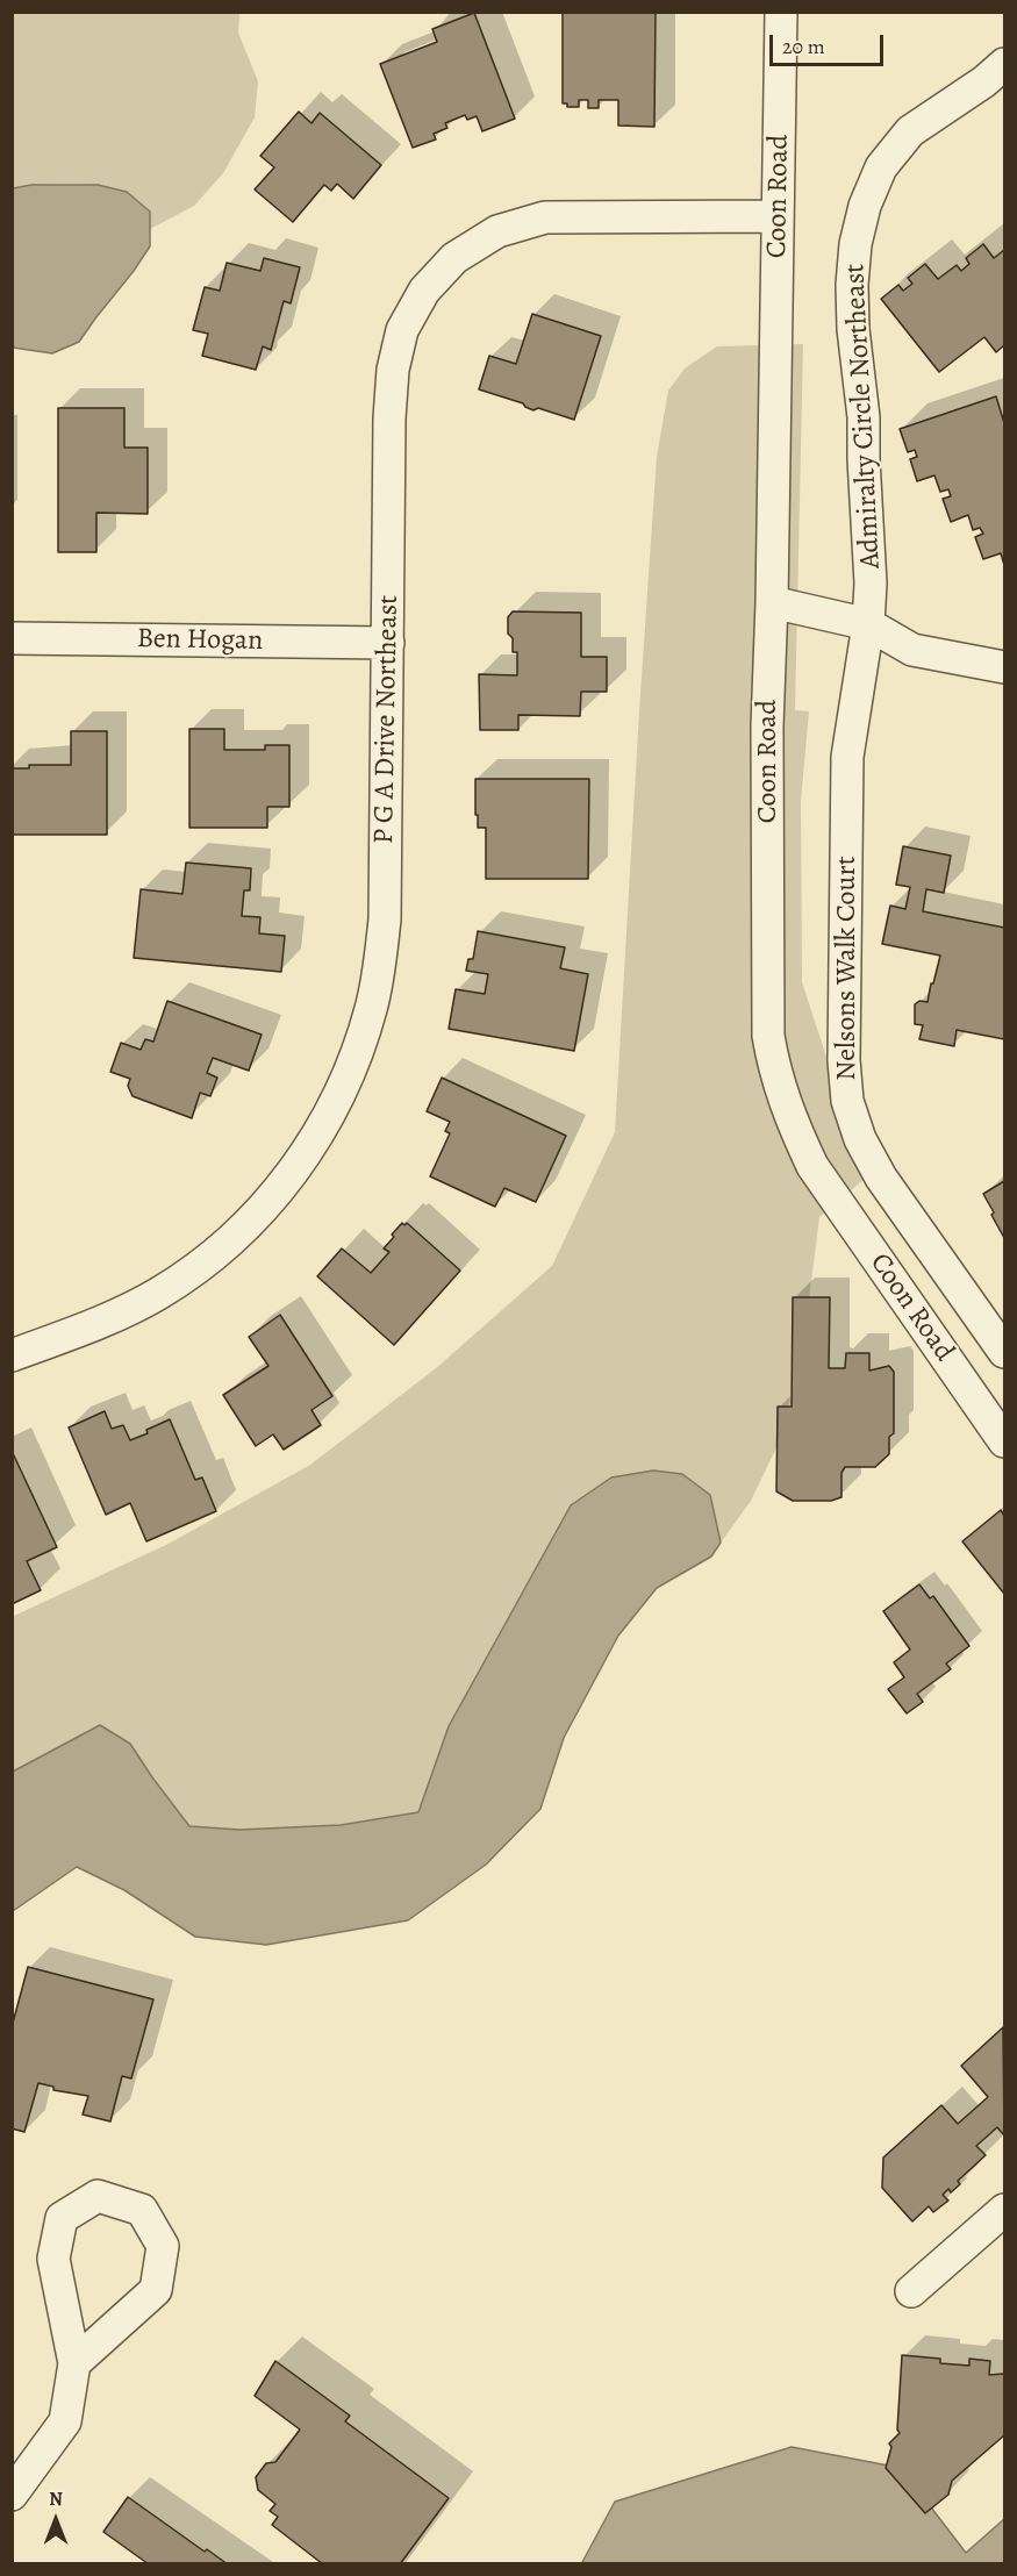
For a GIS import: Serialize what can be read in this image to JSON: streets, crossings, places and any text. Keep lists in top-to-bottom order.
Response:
{
  "streets": {
    "street": [
      "Coon Road",
      "Admiralty Circle Northeast",
      "Ben Hogan",
      "P G A Drive Northeast",
      "Nelsons Walk Court"
    ]
  },
  "crossings": [
    ["Coon Road", "P G A Drive Northeast"],
    ["Admiralty Circle Northeast", "Nelsons Walk Court"],
    ["Ben Hogan", "P G A Drive Northeast"]
  ],
  "scale_bar": "20 m",
  "north": "top"
}
